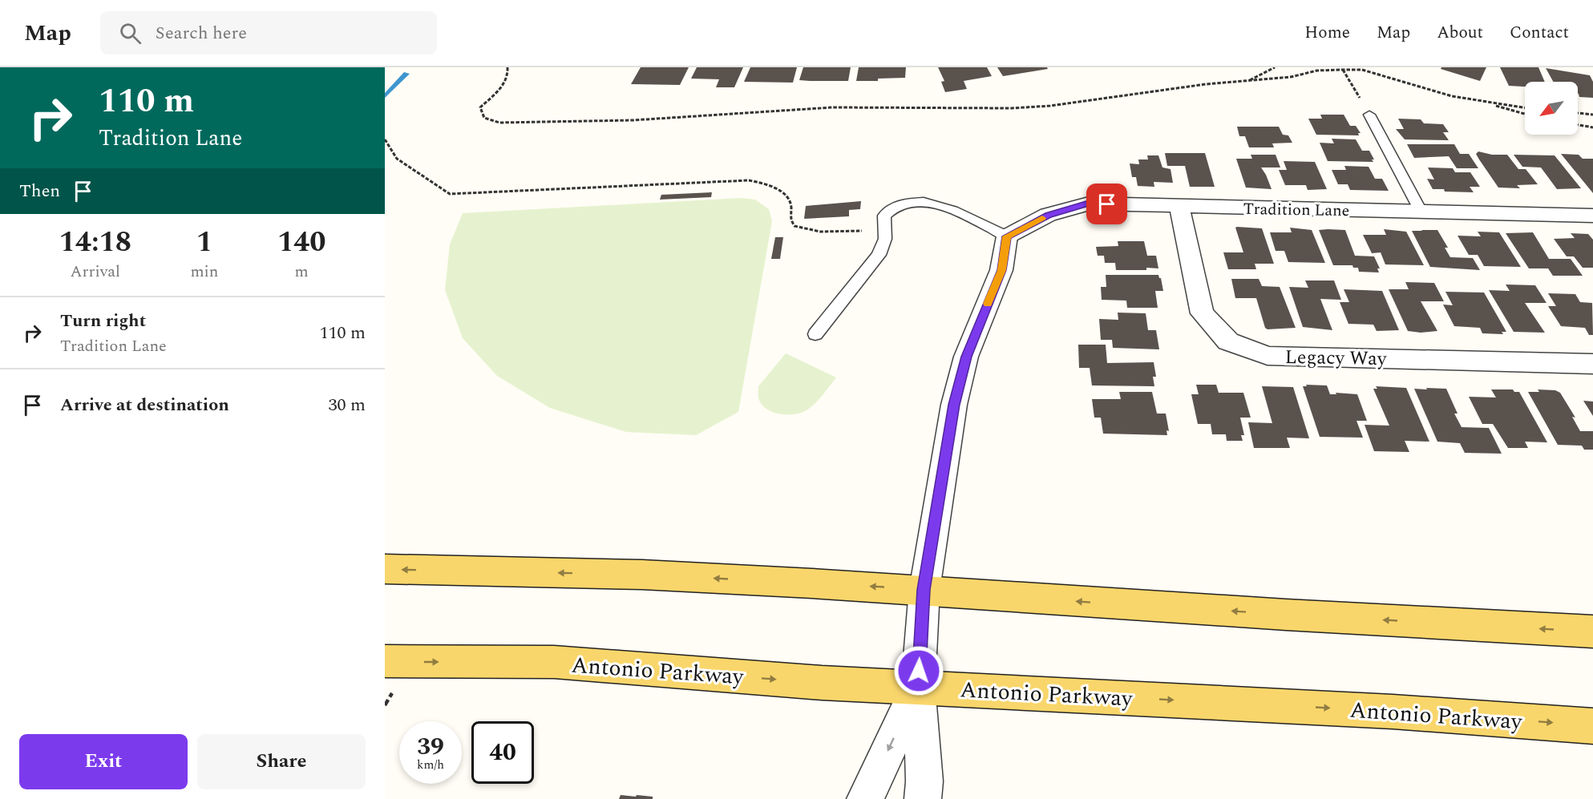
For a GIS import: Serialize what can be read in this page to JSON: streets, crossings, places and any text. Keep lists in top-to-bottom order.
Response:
{
  "streets": {
    "main road": ["Antonio Parkway"],
    "street": ["Tradition Lane", "Legacy Way"]
  },
  "crossings": [
    ["Tradition Lane", "Legacy Way"]
  ],
  "north": "bottom left",
  "page": {
    "header": "Map",
    "search": "Search here",
    "nav": [
      "Home",
      "Map",
      "About",
      "Contact"
    ],
    "turn": ["110 m", "Tradition Lane"],
    "then": "Then",
    "eta": [
      "14:18",
      "Arrival",
      "1",
      "min",
      "140",
      "m"
    ],
    "list": [
      {
        "name": "Turn right",
        "note": "Tradition Lane",
        "value": "110 m"
      },
      {
        "name": "Arrive at destination",
        "value": "30 m"
      }
    ],
    "speed": "39 km/h",
    "limit": "40",
    "buttons": ["Exit", "Share"]
  }
}
